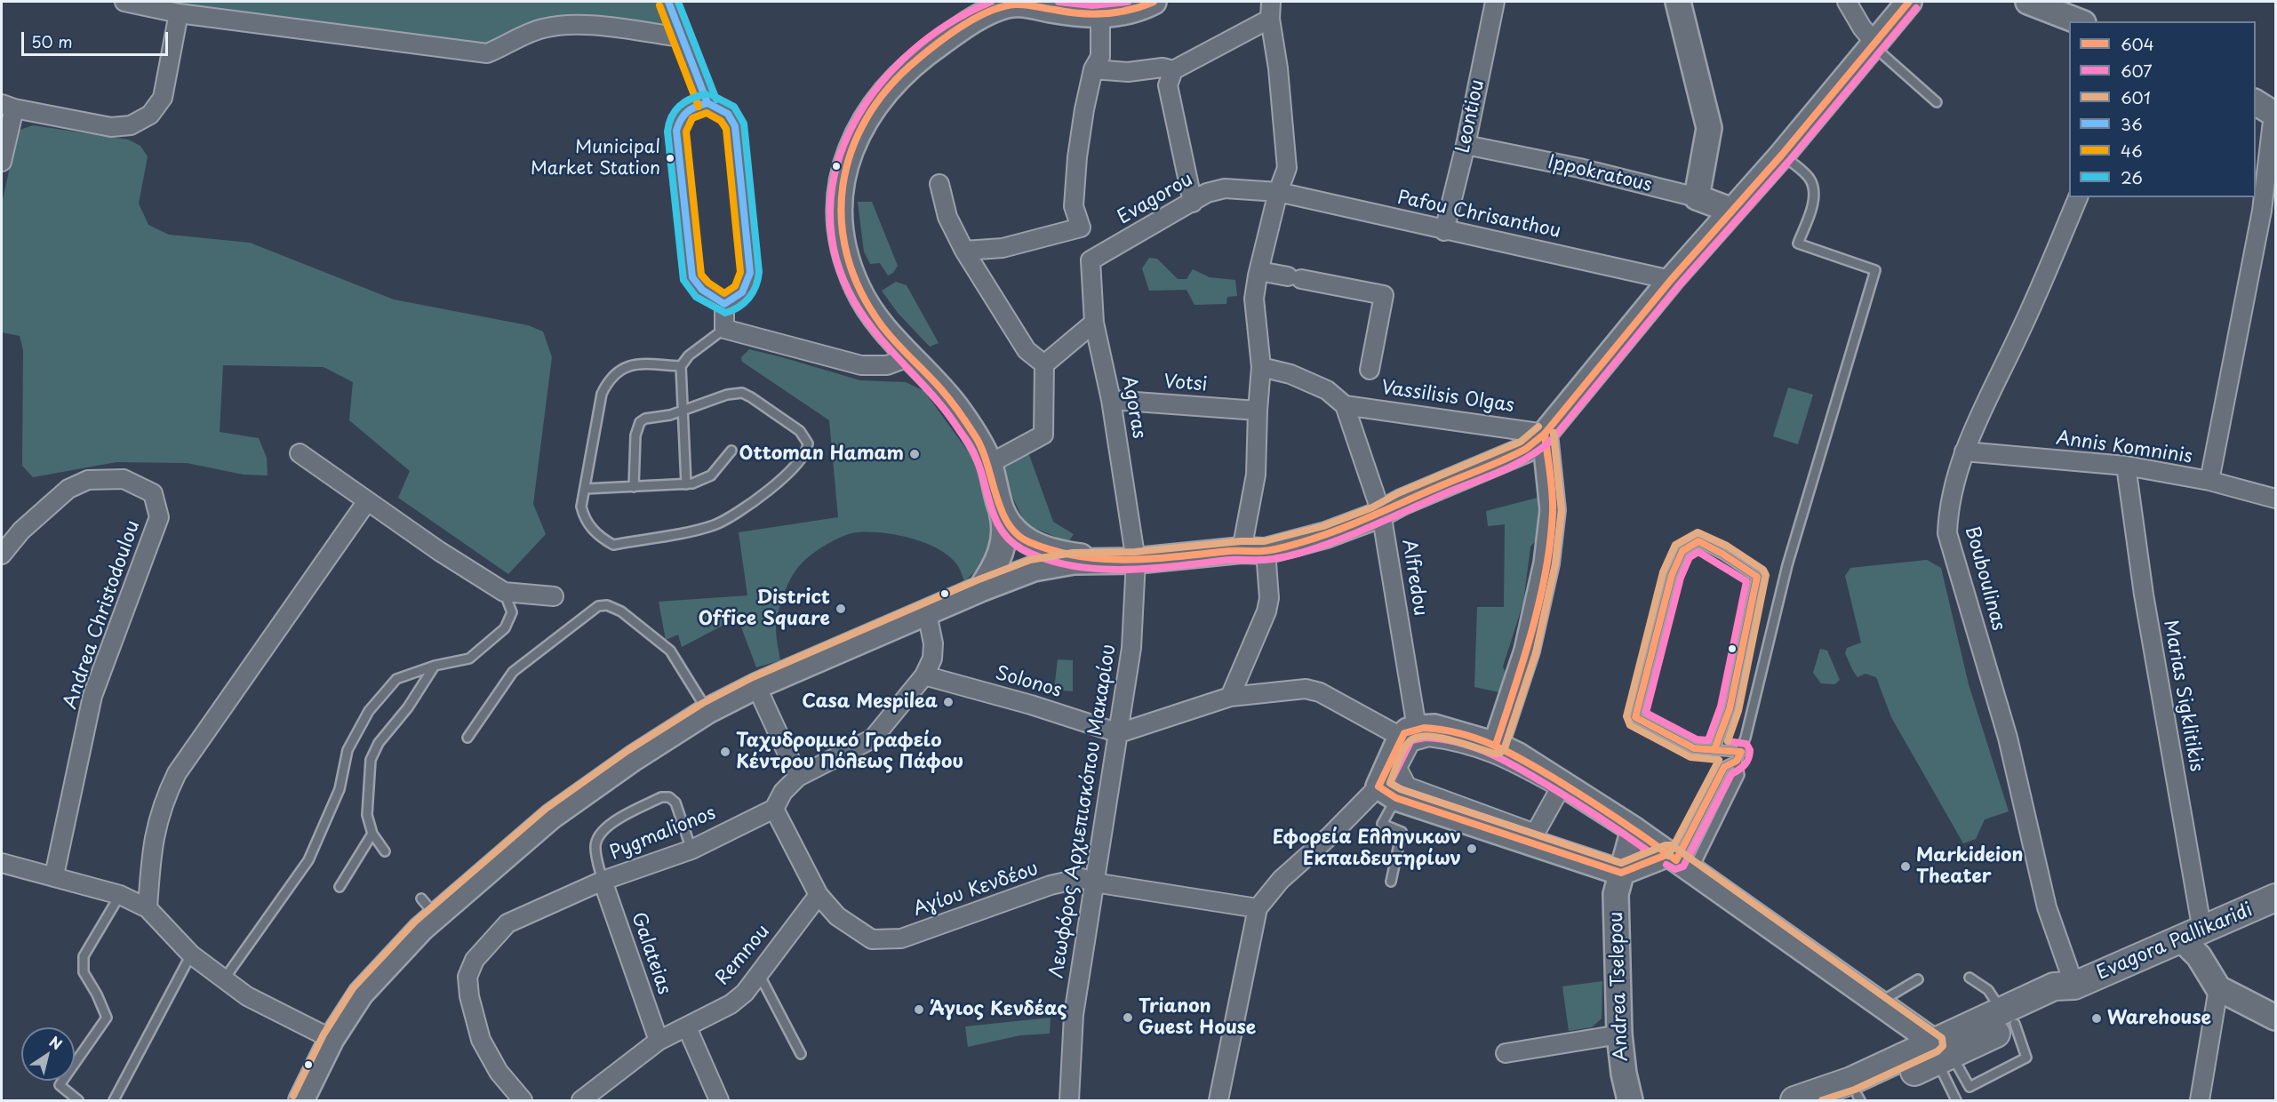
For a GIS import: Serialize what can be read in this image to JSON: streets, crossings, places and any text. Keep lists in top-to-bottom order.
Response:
{
  "streets": {
    "main road": ["Evagora Pallikaridi"],
    "street": [
      "Leontiou",
      "Ippokratous",
      "Evagorou",
      "Pafou Chrisanthou",
      "Votsi",
      "Vassilisis Olgas",
      "Agoras",
      "Annis Komninis",
      "Alfredou",
      "Bouboulinas",
      "Andrea Christodoulou",
      "Solonos",
      "Marias Sigklitikis",
      "Λεωφόρος Αρχιεπισκόπου Μακαρίου",
      "Pygmalionos",
      "Αγίου Κενδέου",
      "Galateias",
      "Remnou",
      "Andrea Tselepou"
    ]
  },
  "crossings": [
    ["Leontiou", "Ippokratous"],
    ["Leontiou", "Pafou Chrisanthou"],
    ["Evagorou", "Pafou Chrisanthou"],
    ["Evagorou", "Agoras"],
    ["Votsi", "Agoras"],
    ["Vassilisis Olgas", "Alfredou"],
    ["Agoras", "Λεωφόρος Αρχιεπισκόπου Μακαρίου"],
    ["Annis Komninis", "Bouboulinas"],
    ["Annis Komninis", "Marias Sigklitikis"],
    ["Bouboulinas", "Evagora Pallikaridi"],
    ["Solonos", "Λεωφόρος Αρχιεπισκόπου Μακαρίου"],
    ["Marias Sigklitikis", "Evagora Pallikaridi"],
    ["Λεωφόρος Αρχιεπισκόπου Μακαρίου", "Αγίου Κενδέου"],
    ["Pygmalionos", "Galateias"],
    ["Αγίου Κενδέου", "Remnou"],
    ["Galateias", "Remnou"]
  ],
  "places": [
    "Municipal Market Station",
    "Ottoman Hamam",
    "District Office Square",
    "Casa Mespilea",
    "Ταχυδρομικό Γραφείο Κέντρου Πόλεως Πάφου",
    "Εφορεία Ελληνικων Εκπαιδευτηρίων",
    "Markideion Theater",
    "Άγιος Κενδέας",
    "Trianon Guest House",
    "Warehouse"
  ],
  "lines": [
    "transit line 604",
    "transit line 607",
    "transit line 36",
    "transit line 26",
    "transit line 46",
    "transit line 601"
  ],
  "legend": [
    "604",
    "607",
    "601",
    "36",
    "46",
    "26"
  ],
  "scale_bar": "50 m",
  "north": "top right"
}
